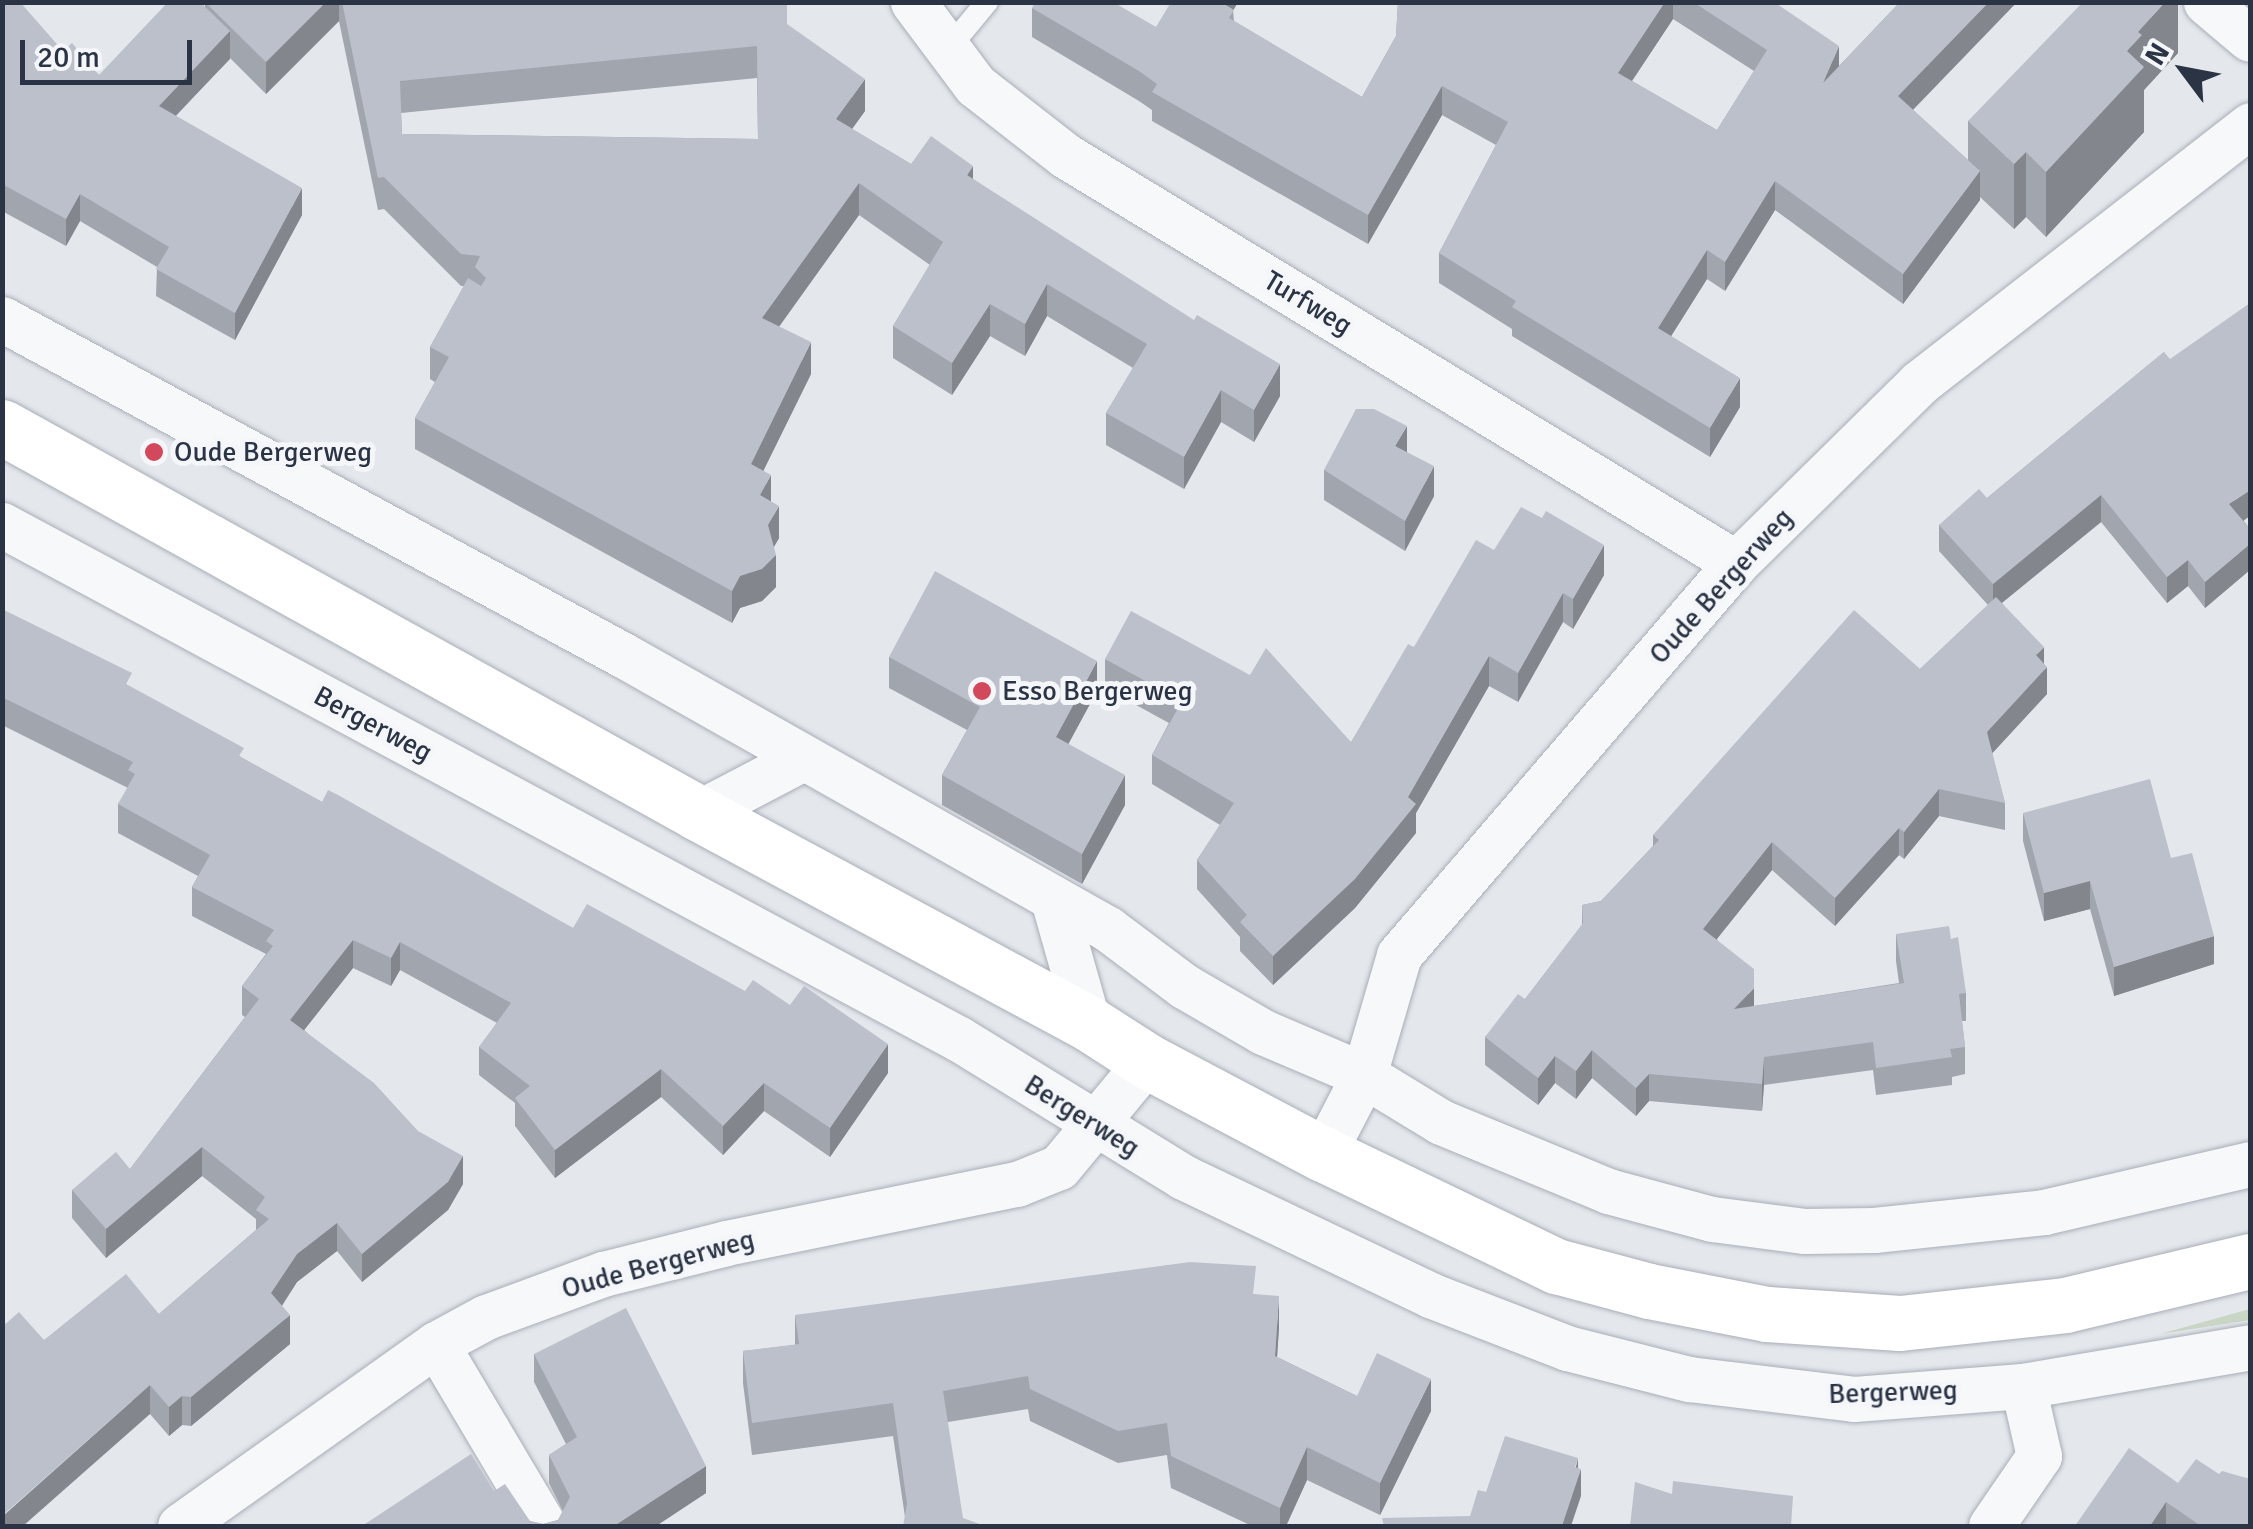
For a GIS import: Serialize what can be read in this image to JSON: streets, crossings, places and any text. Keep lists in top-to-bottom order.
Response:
{
  "streets": {
    "street": ["Turfweg", "Oude Bergerweg", "Bergerweg"]
  },
  "crossings": [
    ["Turfweg", "Oude Bergerweg"],
    ["Oude Bergerweg", "Bergerweg"]
  ],
  "places": ["Oude Bergerweg", "Esso Bergerweg"],
  "scale_bar": "20 m",
  "north": "top left"
}
